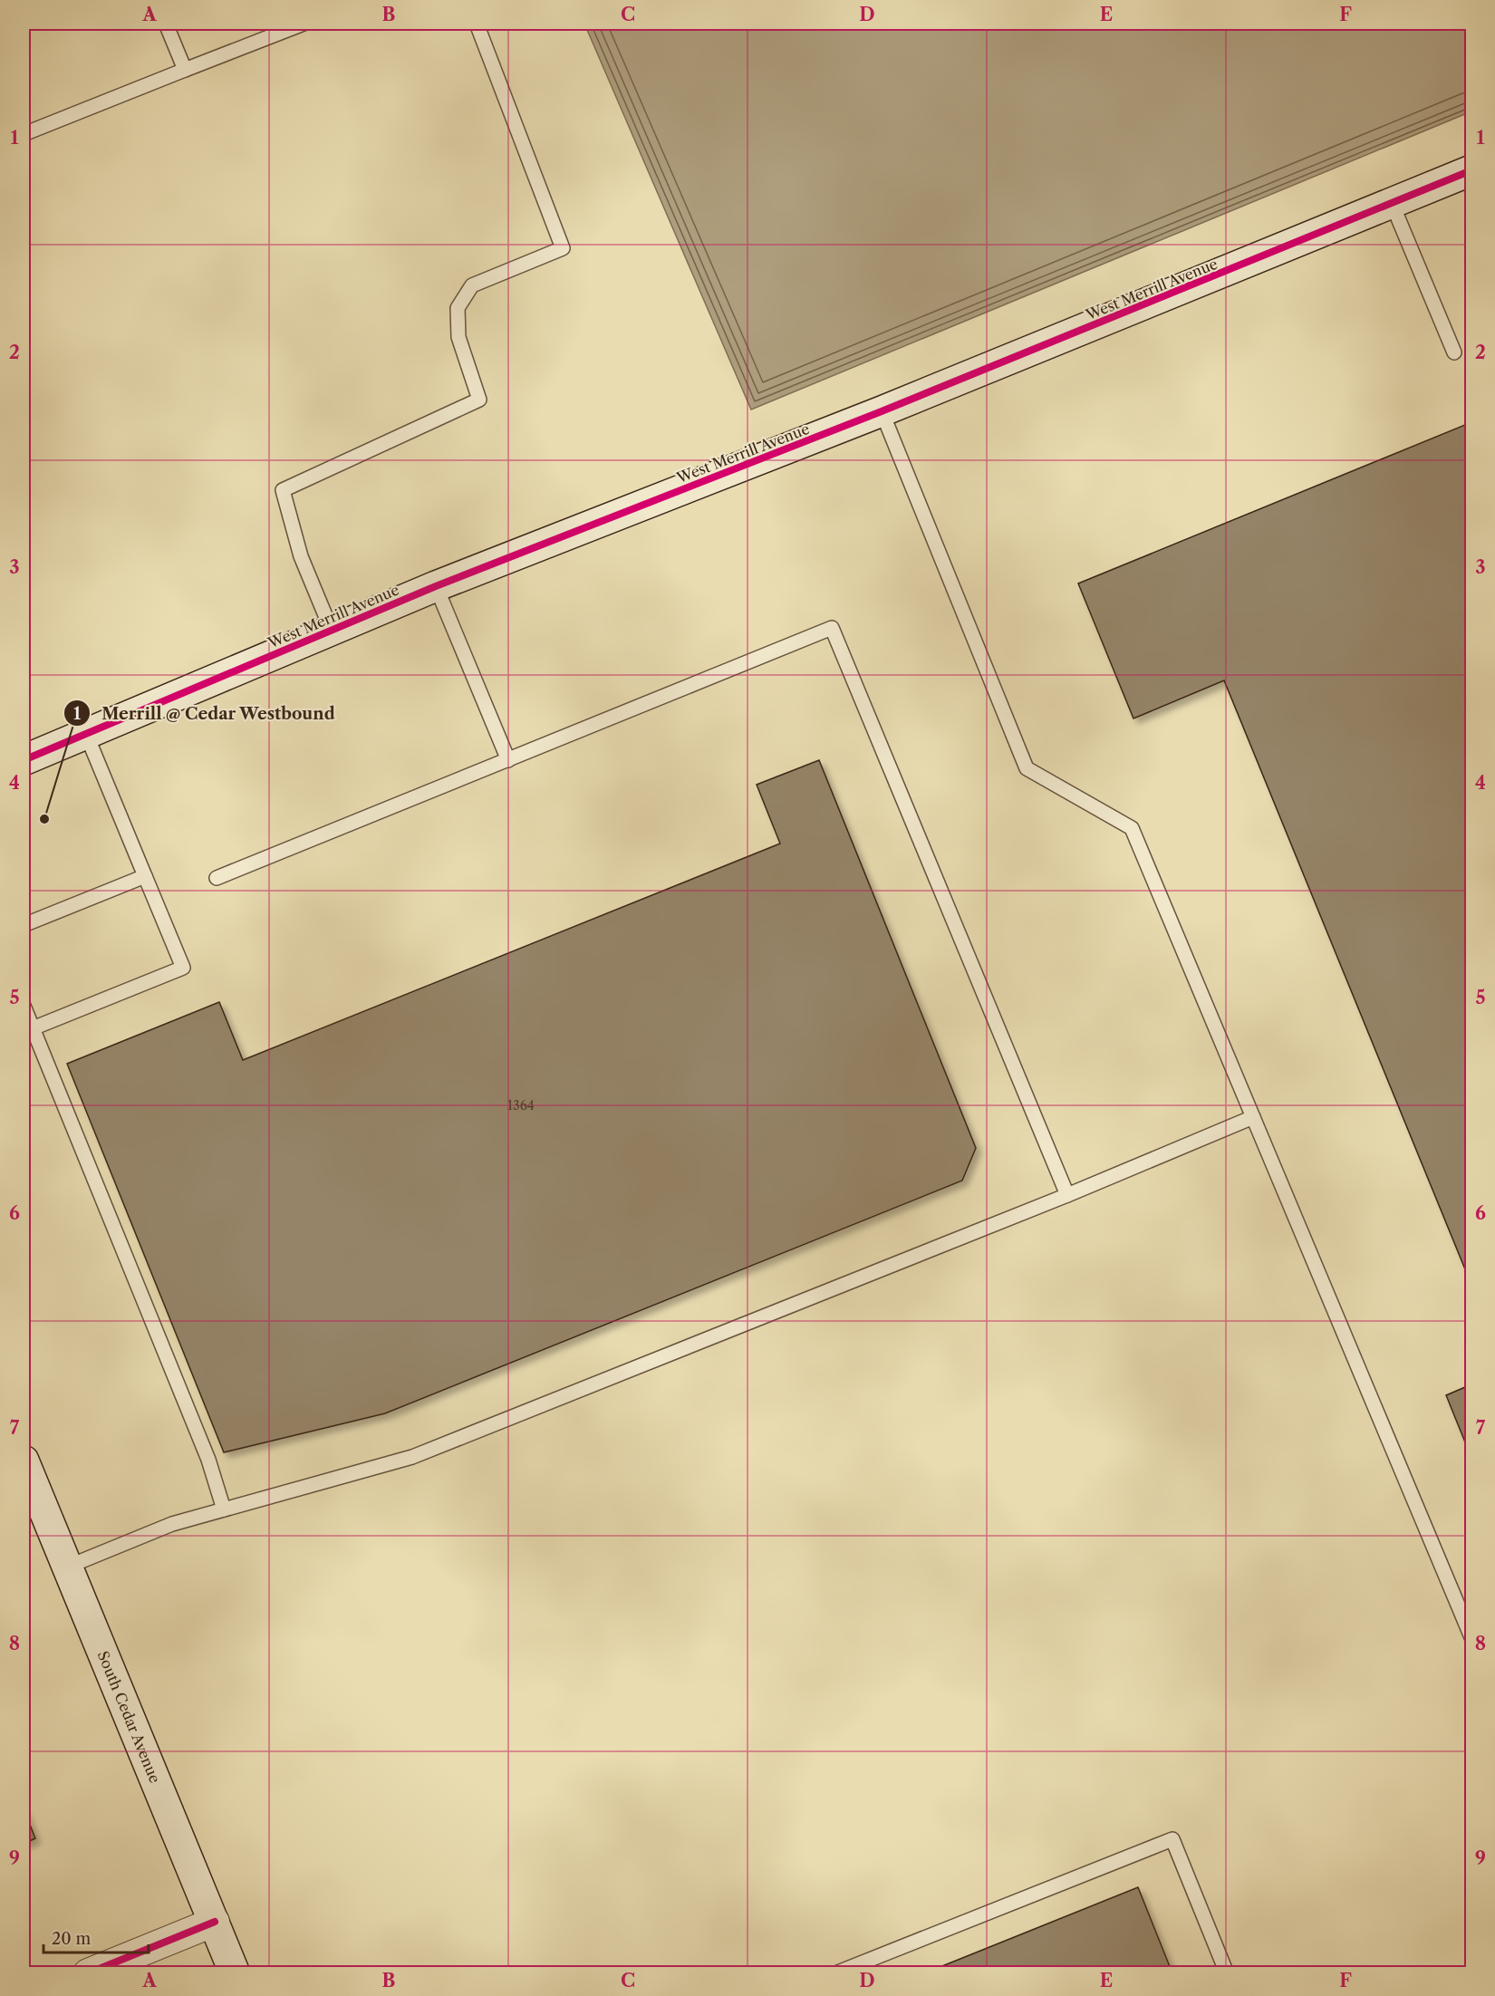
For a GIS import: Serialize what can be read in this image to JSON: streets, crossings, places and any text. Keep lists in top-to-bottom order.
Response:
{
  "streets": {
    "main road": ["West Merrill Avenue", "South Cedar Avenue"]
  },
  "places": ["Merrill @ Cedar Westbound"],
  "house_numbers": ["1364"],
  "scale_bar": "20 m",
  "grid": {
    "columns": [
      "A",
      "B",
      "C",
      "D",
      "E",
      "F"
    ],
    "rows": [
      "1",
      "2",
      "3",
      "4",
      "5",
      "6",
      "7",
      "8",
      "9"
    ]
  }
}
